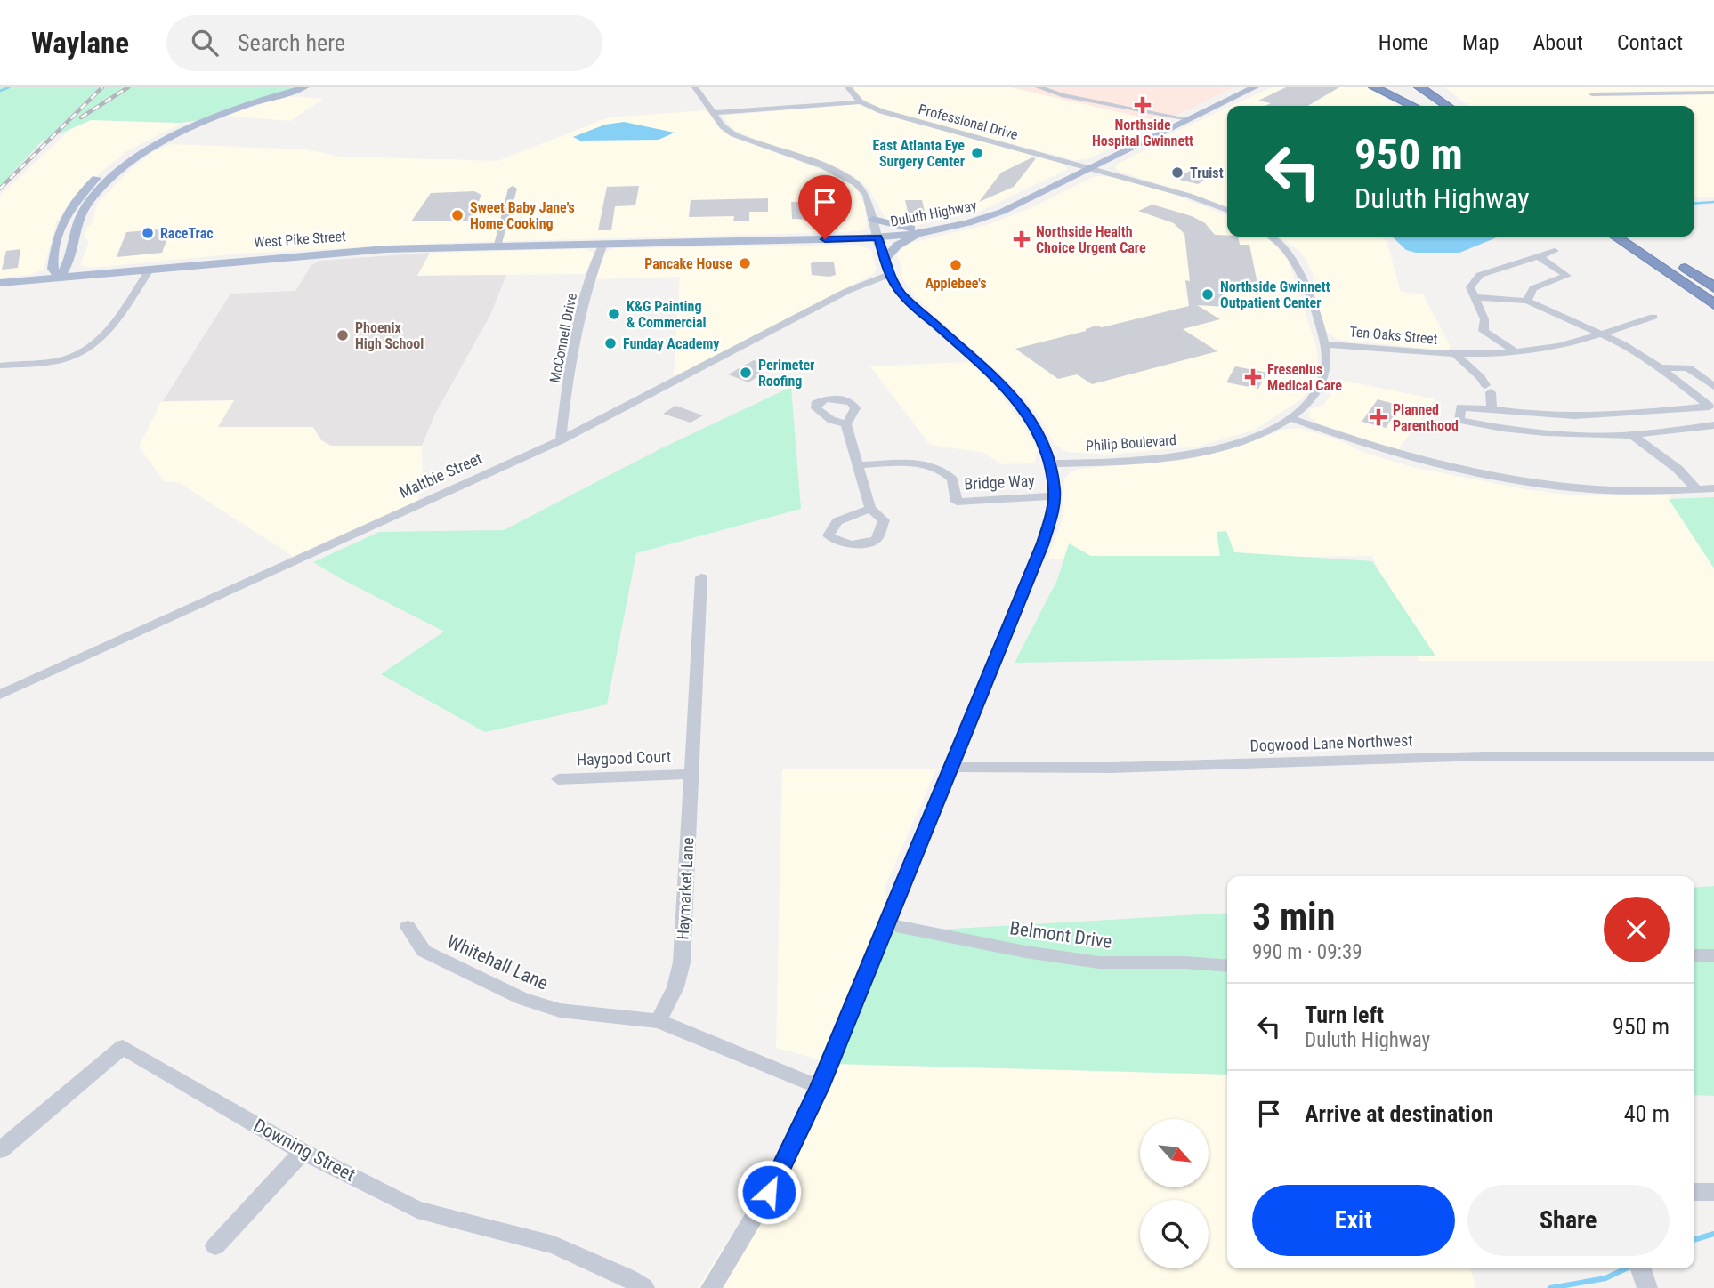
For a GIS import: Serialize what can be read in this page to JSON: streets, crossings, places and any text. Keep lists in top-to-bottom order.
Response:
{
  "streets": {
    "main road": ["Duluth Highway", "West Pike Street"],
    "street": [
      "Professional Drive",
      "Ten Oaks Street",
      "McConnell Drive",
      "Philip Boulevard",
      "Maltbie Street",
      "Bridge Way",
      "Dogwood Lane Northwest",
      "Haygood Court",
      "Haymarket Lane",
      "Belmont Drive",
      "Whitehall Lane",
      "Downing Street"
    ]
  },
  "crossings": [
    ["Professional Drive", "Duluth Highway"],
    ["Duluth Highway", "West Pike Street"],
    ["Duluth Highway", "McConnell Drive"],
    ["West Pike Street", "McConnell Drive"],
    ["Ten Oaks Street", "Philip Boulevard"],
    ["McConnell Drive", "Maltbie Street"],
    ["Haygood Court", "Haymarket Lane"],
    ["Haymarket Lane", "Whitehall Lane"]
  ],
  "places": {
    "health": [
      "Northside Hospital Gwinnett",
      "Northside Health Choice Urgent Care",
      "Fresenius Medical Care",
      "Planned Parenthood"
    ],
    "other": [
      "East Atlanta Eye Surgery Center",
      "Truist",
      "Sweet Baby Jane's Home Cooking",
      "RaceTrac",
      "Pancake House",
      "Applebee's",
      "Northside Gwinnett Outpatient Center",
      "K&G Painting & Commercial",
      "Phoenix High School",
      "Funday Academy",
      "Perimeter Roofing"
    ]
  },
  "north": "bottom right",
  "page": {
    "header": "Waylane",
    "search": "Search here",
    "nav": [
      "Home",
      "Map",
      "About",
      "Contact"
    ],
    "turn": ["950 m", "Duluth Highway"],
    "heading": ["3 min", "990 m · 09:39"],
    "list": [
      {
        "name": "Turn left",
        "note": "Duluth Highway",
        "value": "950 m"
      },
      {
        "name": "Arrive at destination",
        "value": "40 m"
      }
    ],
    "buttons": ["Exit", "Share"]
  }
}
